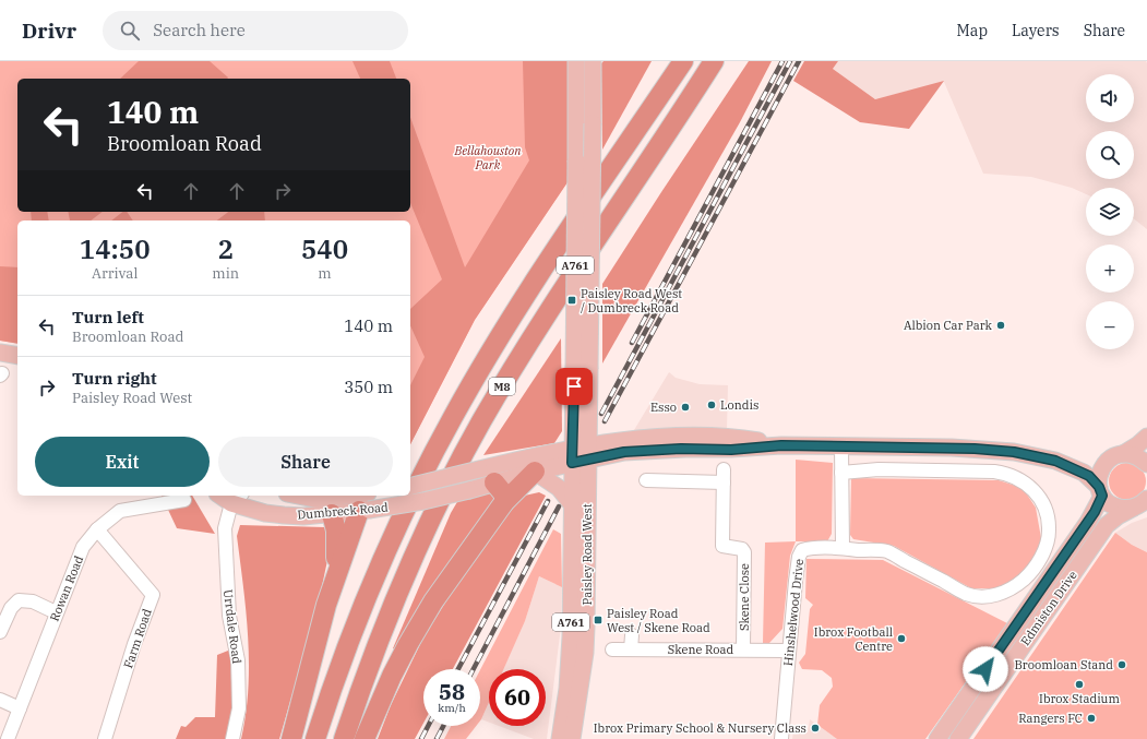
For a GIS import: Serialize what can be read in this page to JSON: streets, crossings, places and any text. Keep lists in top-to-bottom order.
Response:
{
  "streets": {
    "highway": ["M8"],
    "main road": [
      "A761",
      "Dumbreck Road",
      "Paisley Road West",
      "Edmiston Drive"
    ],
    "street": [
      "Rowan Road",
      "Skene Close",
      "Hinshelwood Drive",
      "Urrdale Road",
      "Farm Road",
      "Skene Road"
    ]
  },
  "crossings": [
    ["A761", "Paisley Road West"],
    ["Dumbreck Road", "Paisley Road West"],
    ["Dumbreck Road", "Urrdale Road"],
    ["Rowan Road", "Farm Road"],
    ["Skene Close", "Skene Road"],
    ["Hinshelwood Drive", "Skene Road"]
  ],
  "parks": ["Bellahouston Park"],
  "places": {
    "transit": ["Paisley Road West / Dumbreck Road", "Paisley Road West / Skene Road"],
    "other": [
      "Albion Car Park",
      "Londis",
      "Esso",
      "Ibrox Football Centre",
      "Broomloan Stand",
      "Ibrox Stadium",
      "Rangers FC",
      "Ibrox Primary School & Nursery Class"
    ]
  },
  "page": {
    "header": "Drivr",
    "search": "Search here",
    "nav": ["Map", "Layers", "Share"],
    "map_buttons": ["+", "−"],
    "turn": ["140 m", "Broomloan Road"],
    "eta": [
      "14:50",
      "Arrival",
      "2",
      "min",
      "540",
      "m"
    ],
    "list": [
      {
        "name": "Turn left",
        "note": "Broomloan Road",
        "value": "140 m"
      },
      {
        "name": "Turn right",
        "note": "Paisley Road West",
        "value": "350 m"
      }
    ],
    "buttons": ["Exit", "Share"],
    "speed": "58 km/h",
    "limit": "60"
  }
}
